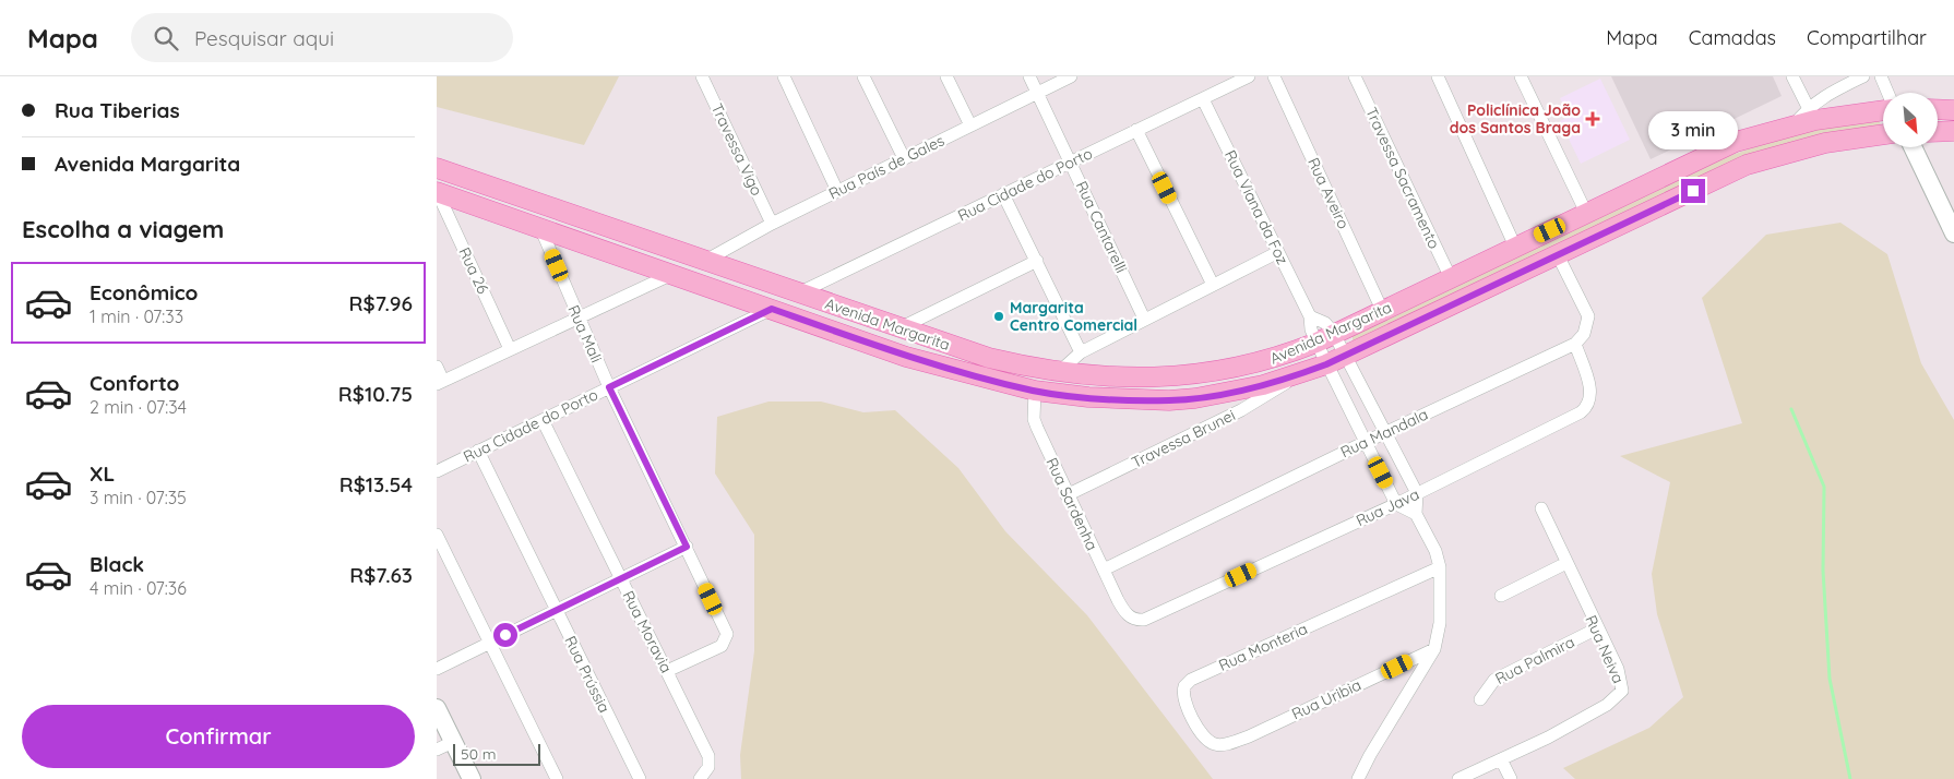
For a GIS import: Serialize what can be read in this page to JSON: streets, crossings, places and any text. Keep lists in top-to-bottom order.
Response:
{
  "streets": {
    "main road": ["Avenida Margarita"],
    "street": [
      "Travessa Vigo",
      "Rua País de Gales",
      "Travessa Sacramento",
      "Rua Cidade do Porto",
      "Rua Aveiro",
      "Rua Viana da Foz",
      "Rua Cantarelli",
      "Rua 26",
      "Rua Mali",
      "Rua Mandala",
      "Travessa Brunei",
      "Rua Sardenha",
      "Rua Java",
      "Rua Moravia",
      "Rua Monteria",
      "Rua Neiva",
      "Rua Palmira",
      "Rua Prússia",
      "Rua Uribia"
    ]
  },
  "crossings": [
    ["Travessa Vigo", "Rua País de Gales"],
    ["Rua País de Gales", "Rua Cantarelli"],
    ["Rua País de Gales", "Avenida Margarita"],
    ["Travessa Sacramento", "Avenida Margarita"],
    ["Rua Cidade do Porto", "Rua Viana da Foz"],
    ["Rua Cidade do Porto", "Rua Cantarelli"],
    ["Rua Cidade do Porto", "Avenida Margarita"],
    ["Rua Cidade do Porto", "Rua Mali"],
    ["Rua Cidade do Porto", "Rua Moravia"],
    ["Rua Cidade do Porto", "Rua Prússia"],
    ["Rua Aveiro", "Avenida Margarita"],
    ["Rua Viana da Foz", "Avenida Margarita"],
    ["Rua Viana da Foz", "Rua Mandala"],
    ["Rua Viana da Foz", "Rua Java"],
    ["Rua 26", "Avenida Margarita"],
    ["Avenida Margarita", "Rua Mali"],
    ["Avenida Margarita", "Travessa Brunei"],
    ["Avenida Margarita", "Rua Sardenha"],
    ["Rua Mali", "Rua Moravia"],
    ["Rua Mandala", "Rua Sardenha"],
    ["Rua Mandala", "Rua Java"],
    ["Travessa Brunei", "Rua Sardenha"],
    ["Rua Sardenha", "Rua Java"],
    ["Rua Monteria", "Rua Uribia"],
    ["Rua Neiva", "Rua Palmira"]
  ],
  "places": {
    "health": ["Policlínica João dos Santos Braga"],
    "other": ["Margarita Centro Comercial"]
  },
  "scale_bar": "50 m",
  "north": "bottom right",
  "page": {
    "header": "Mapa",
    "search": "Pesquisar aqui",
    "nav": ["Mapa", "Camadas", "Compartilhar"],
    "banner": ["Rua Tiberias", "Avenida Margarita"],
    "bubble": "3 min",
    "heading": "Escolha a viagem",
    "list": [
      {
        "name": "Econômico",
        "note": "1 min · 07:33",
        "value": "R$7.96"
      },
      {
        "name": "Conforto",
        "note": "2 min · 07:34",
        "value": "R$10.75"
      },
      {
        "name": "XL",
        "note": "3 min · 07:35",
        "value": "R$13.54"
      },
      {
        "name": "Black",
        "note": "4 min · 07:36",
        "value": "R$7.63"
      }
    ],
    "buttons": "Confirmar",
    "scale": "50 m"
  }
}
